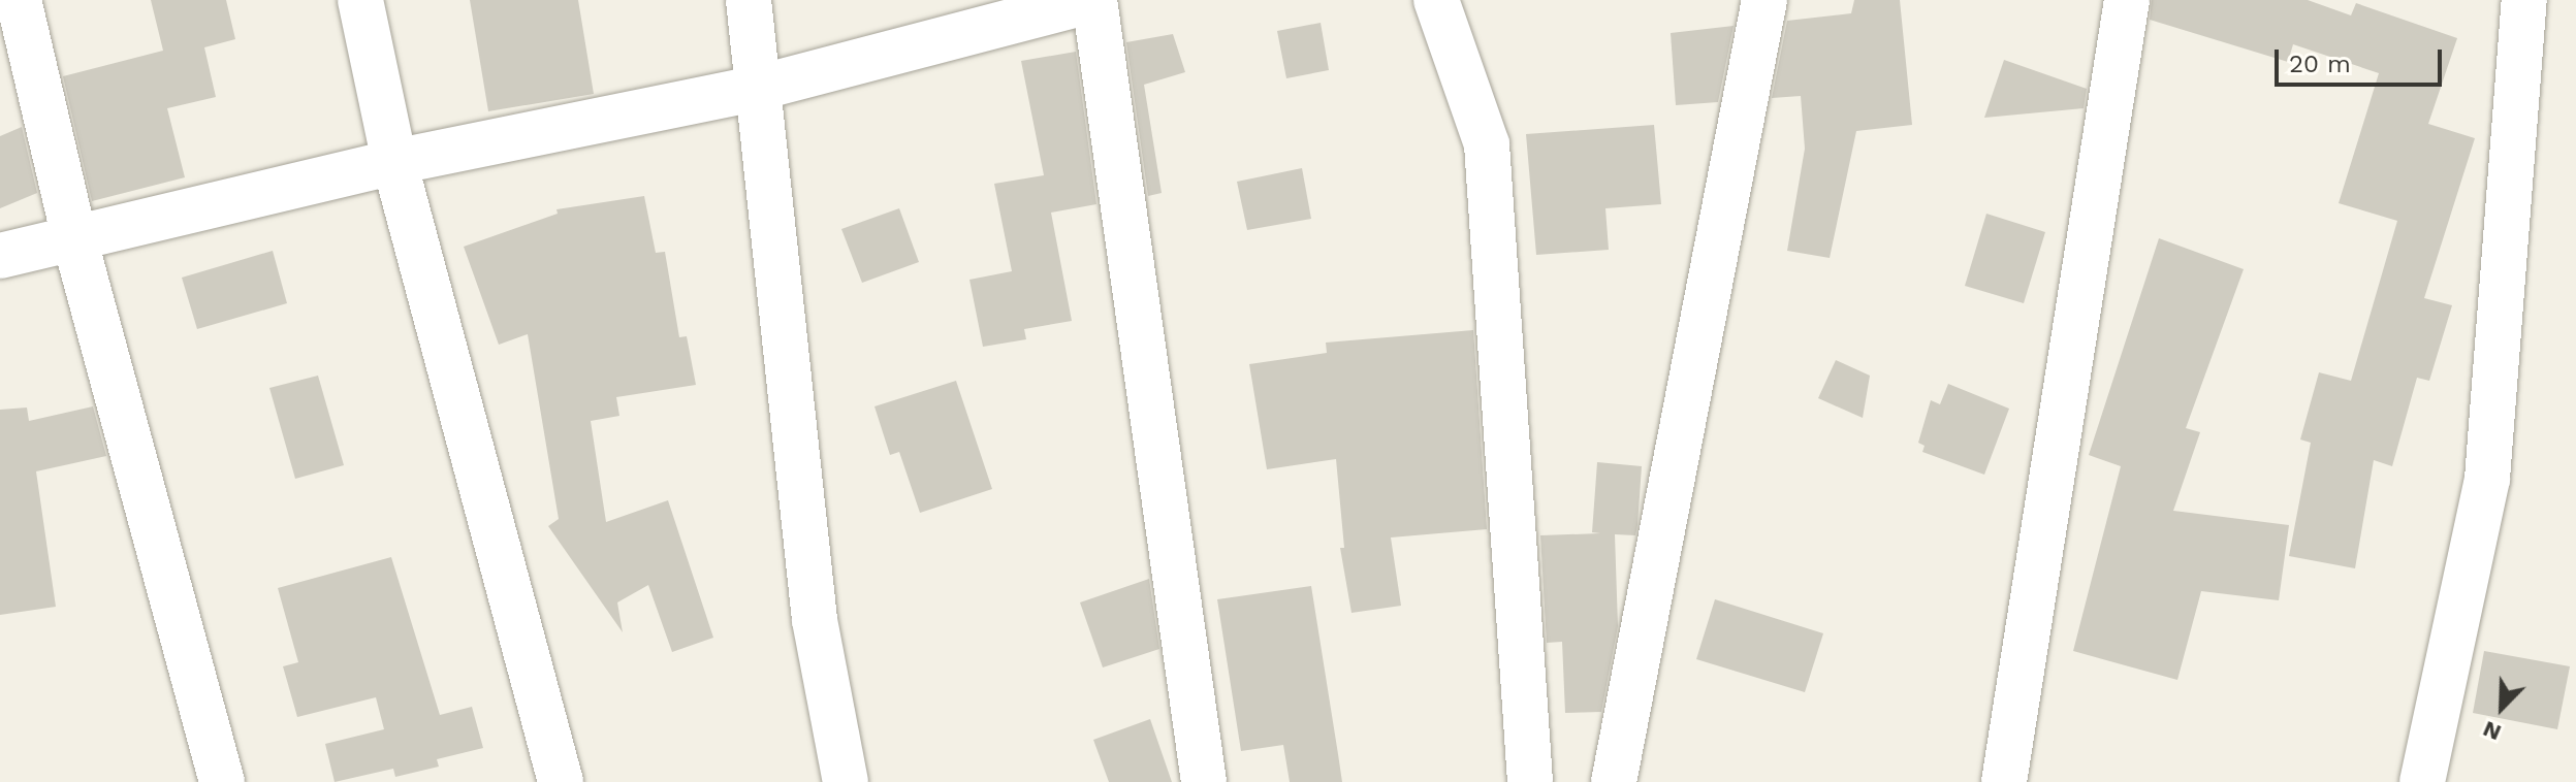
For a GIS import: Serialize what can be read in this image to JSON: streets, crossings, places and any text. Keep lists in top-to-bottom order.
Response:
{
  "scale_bar": "20 m",
  "north": "bottom left"
}
